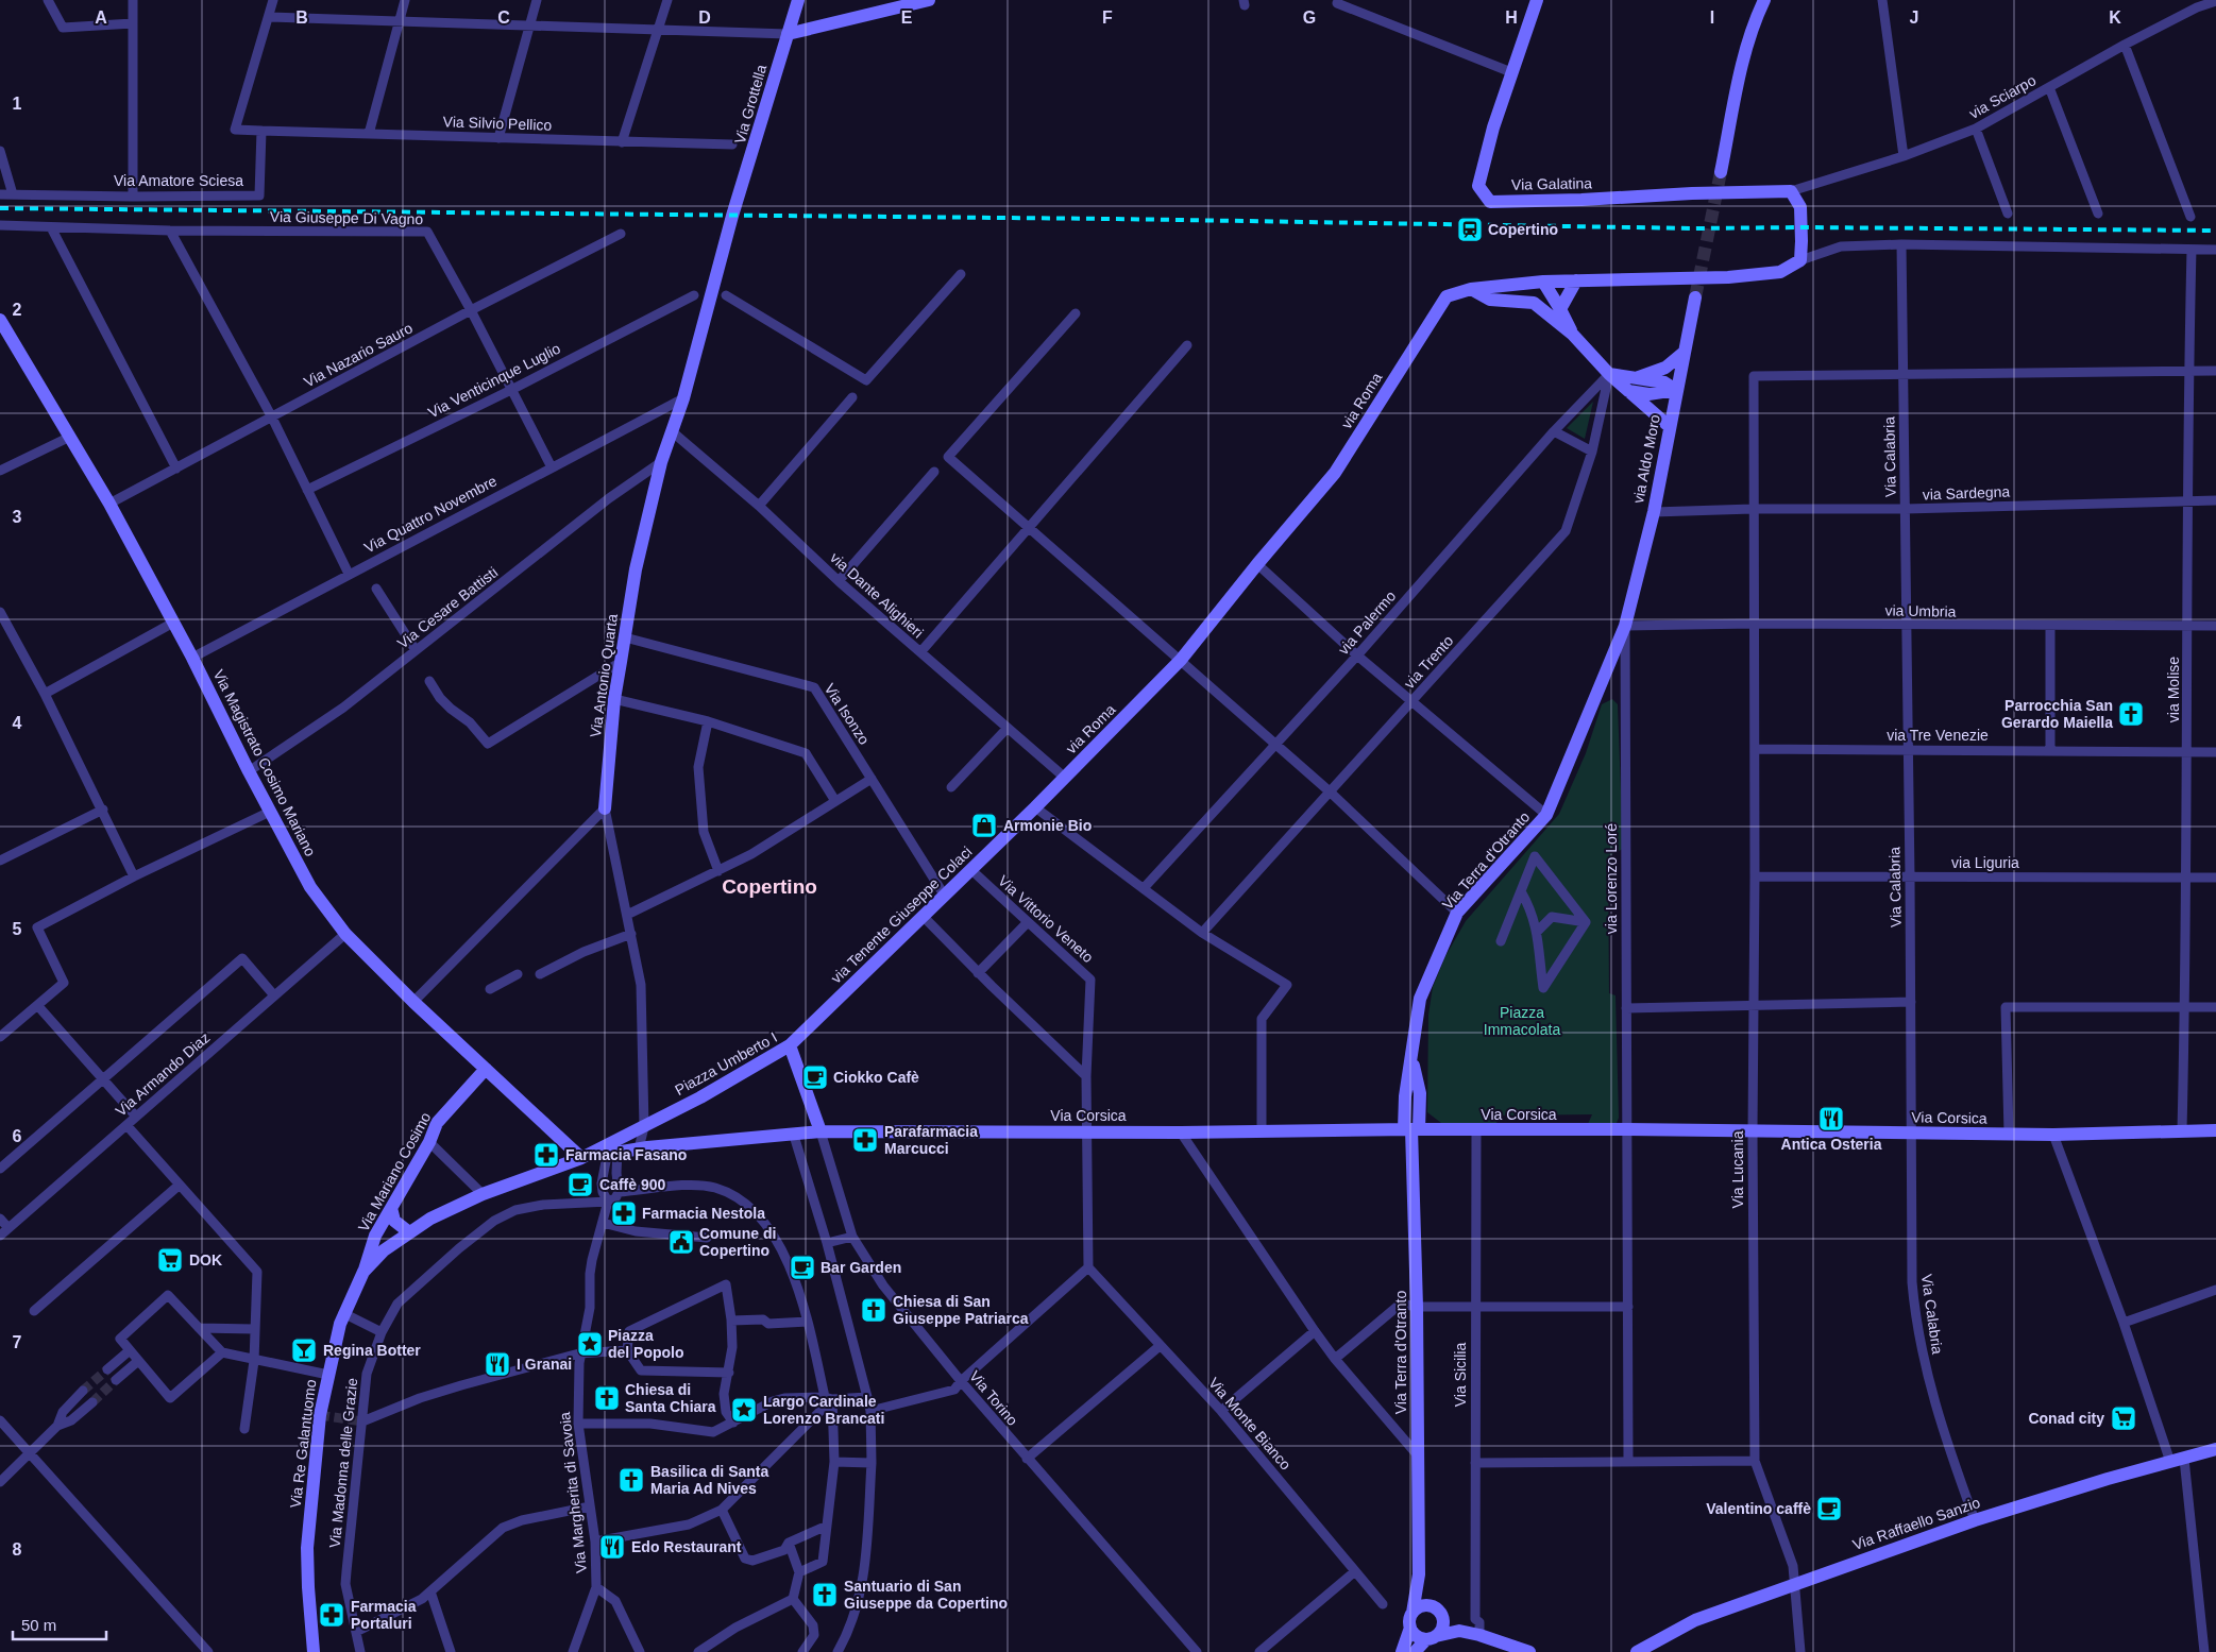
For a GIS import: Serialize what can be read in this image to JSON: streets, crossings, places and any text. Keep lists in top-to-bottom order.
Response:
{
  "streets": {
    "street": [
      "via Sciarpo",
      "Via Grottella",
      "Via Silvio Pellico",
      "Via Amatore Sciesa",
      "Via Galatina",
      "Via Giuseppe Di Vagno",
      "Via Nazario Sauro",
      "Via Venticinque Luglio",
      "via Roma",
      "Via Calabria",
      "via Aldo Moro",
      "via Sardegna",
      "Via Quattro Novembre",
      "via Dante Alighieri",
      "Via Cesare Battisti",
      "via Umbria",
      "via Palermo",
      "via Trento",
      "Via Antonio Quarta",
      "via Molise",
      "Via Isonzo",
      "via Tre Venezie",
      "Via Magistrato Cosimo Mariano",
      "Via Terra d'Otranto",
      "via Liguria",
      "via Lorenzo Loré",
      "via Tenente Giuseppe Colaci",
      "Via Vittorio Veneto",
      "Piazza Umberto I",
      "Via Armando Diaz",
      "Via Corsica",
      "Via Lucania",
      "Via Mariano Cosimo",
      "Via Sicilia",
      "Via Torino",
      "Via Monte Bianco",
      "Via Re Galantuomo",
      "Via Madonna delle Grazie",
      "Via Margherita di Savoia",
      "Via Raffaello Sanzio"
    ]
  },
  "crossings": [
    ["via Sciarpo", "Via Galatina"],
    ["Via Grottella", "Via Antonio Quarta"],
    ["Via Silvio Pellico", "Via Amatore Sciesa"],
    ["Via Giuseppe Di Vagno", "Via Nazario Sauro"],
    ["Via Giuseppe Di Vagno", "Via Venticinque Luglio"],
    ["Via Giuseppe Di Vagno", "Via Quattro Novembre"],
    ["Via Nazario Sauro", "Via Magistrato Cosimo Mariano"],
    ["via Roma", "via Dante Alighieri"],
    ["via Roma", "via Tenente Giuseppe Colaci"],
    ["Via Calabria", "via Sardegna"],
    ["Via Calabria", "via Umbria"],
    ["Via Calabria", "via Tre Venezie"],
    ["Via Calabria", "via Liguria"],
    ["Via Calabria", "Via Corsica"],
    ["Via Calabria", "Via Raffaello Sanzio"],
    ["via Aldo Moro", "via Sardegna"],
    ["via Aldo Moro", "via Umbria"],
    ["via Aldo Moro", "Via Terra d'Otranto"],
    ["via Aldo Moro", "via Lorenzo Loré"],
    ["via Sardegna", "via Molise"],
    ["Via Quattro Novembre", "Via Antonio Quarta"],
    ["Via Quattro Novembre", "Via Magistrato Cosimo Mariano"],
    ["via Dante Alighieri", "Via Antonio Quarta"],
    ["Via Cesare Battisti", "Via Antonio Quarta"],
    ["Via Cesare Battisti", "Via Magistrato Cosimo Mariano"],
    ["via Umbria", "via Molise"],
    ["via Umbria", "Via Terra d'Otranto"],
    ["via Umbria", "via Lorenzo Loré"],
    ["via Palermo", "via Trento"],
    ["Via Antonio Quarta", "Via Isonzo"],
    ["Via Antonio Quarta", "Piazza Umberto I"],
    ["via Molise", "via Tre Venezie"],
    ["via Molise", "via Liguria"],
    ["via Molise", "Via Corsica"],
    ["Via Isonzo", "via Tenente Giuseppe Colaci"],
    ["via Tre Venezie", "Via Lucania"],
    ["Via Magistrato Cosimo Mariano", "Piazza Umberto I"],
    ["Via Magistrato Cosimo Mariano", "Via Armando Diaz"],
    ["Via Magistrato Cosimo Mariano", "Via Mariano Cosimo"],
    ["Via Magistrato Cosimo Mariano", "Via Re Galantuomo"],
    ["Via Terra d'Otranto", "via Lorenzo Loré"],
    ["Via Terra d'Otranto", "Via Corsica"],
    ["via Liguria", "Via Lucania"],
    ["via Lorenzo Loré", "Via Corsica"],
    ["via Tenente Giuseppe Colaci", "Via Vittorio Veneto"],
    ["via Tenente Giuseppe Colaci", "Piazza Umberto I"],
    ["Via Vittorio Veneto", "Via Corsica"],
    ["Via Vittorio Veneto", "Via Monte Bianco"],
    ["Piazza Umberto I", "Via Corsica"],
    ["Piazza Umberto I", "Via Torino"],
    ["Piazza Umberto I", "Via Re Galantuomo"],
    ["Piazza Umberto I", "Via Margherita di Savoia"],
    ["Via Corsica", "Via Lucania"],
    ["Via Corsica", "Via Sicilia"],
    ["Via Corsica", "Via Torino"],
    ["Via Lucania", "Via Raffaello Sanzio"],
    ["Via Mariano Cosimo", "Via Re Galantuomo"],
    ["Via Madonna delle Grazie", "Via Margherita di Savoia"]
  ],
  "districts": ["Copertino"],
  "parks": ["Piazza Immacolata"],
  "places": {
    "station": ["Copertino"],
    "church": [
      "Parrocchia San Gerardo Maiella",
      "Chiesa di San Giuseppe Patriarca",
      "Chiesa di Santa Chiara",
      "Basilica di Santa Maria Ad Nives",
      "Santuario di San Giuseppe da Copertino"
    ],
    "shop": ["Armonie Bio"],
    "cafe": [
      "Ciokko Cafè",
      "Caffè 900",
      "Bar Garden",
      "Valentino caffè"
    ],
    "restaurant": ["Antica Osteria", "I Granai", "Edo Restaurant"],
    "pharmacy": [
      "Parafarmacia Marcucci",
      "Farmacia Fasano",
      "Farmacia Nestola",
      "Farmacia Portaluri"
    ],
    "public building": ["Comune di Copertino"],
    "supermarket": ["DOK", "Conad city"],
    "place": ["Piazza del Popolo", "Largo Cardinale Lorenzo Brancati"],
    "bar": ["Regina Botter"]
  },
  "scale_bar": "50 m",
  "grid": {
    "columns": [
      "A",
      "B",
      "C",
      "D",
      "E",
      "F",
      "G",
      "H",
      "I",
      "J",
      "K"
    ],
    "rows": [
      "1",
      "2",
      "3",
      "4",
      "5",
      "6",
      "7",
      "8"
    ]
  }
}
